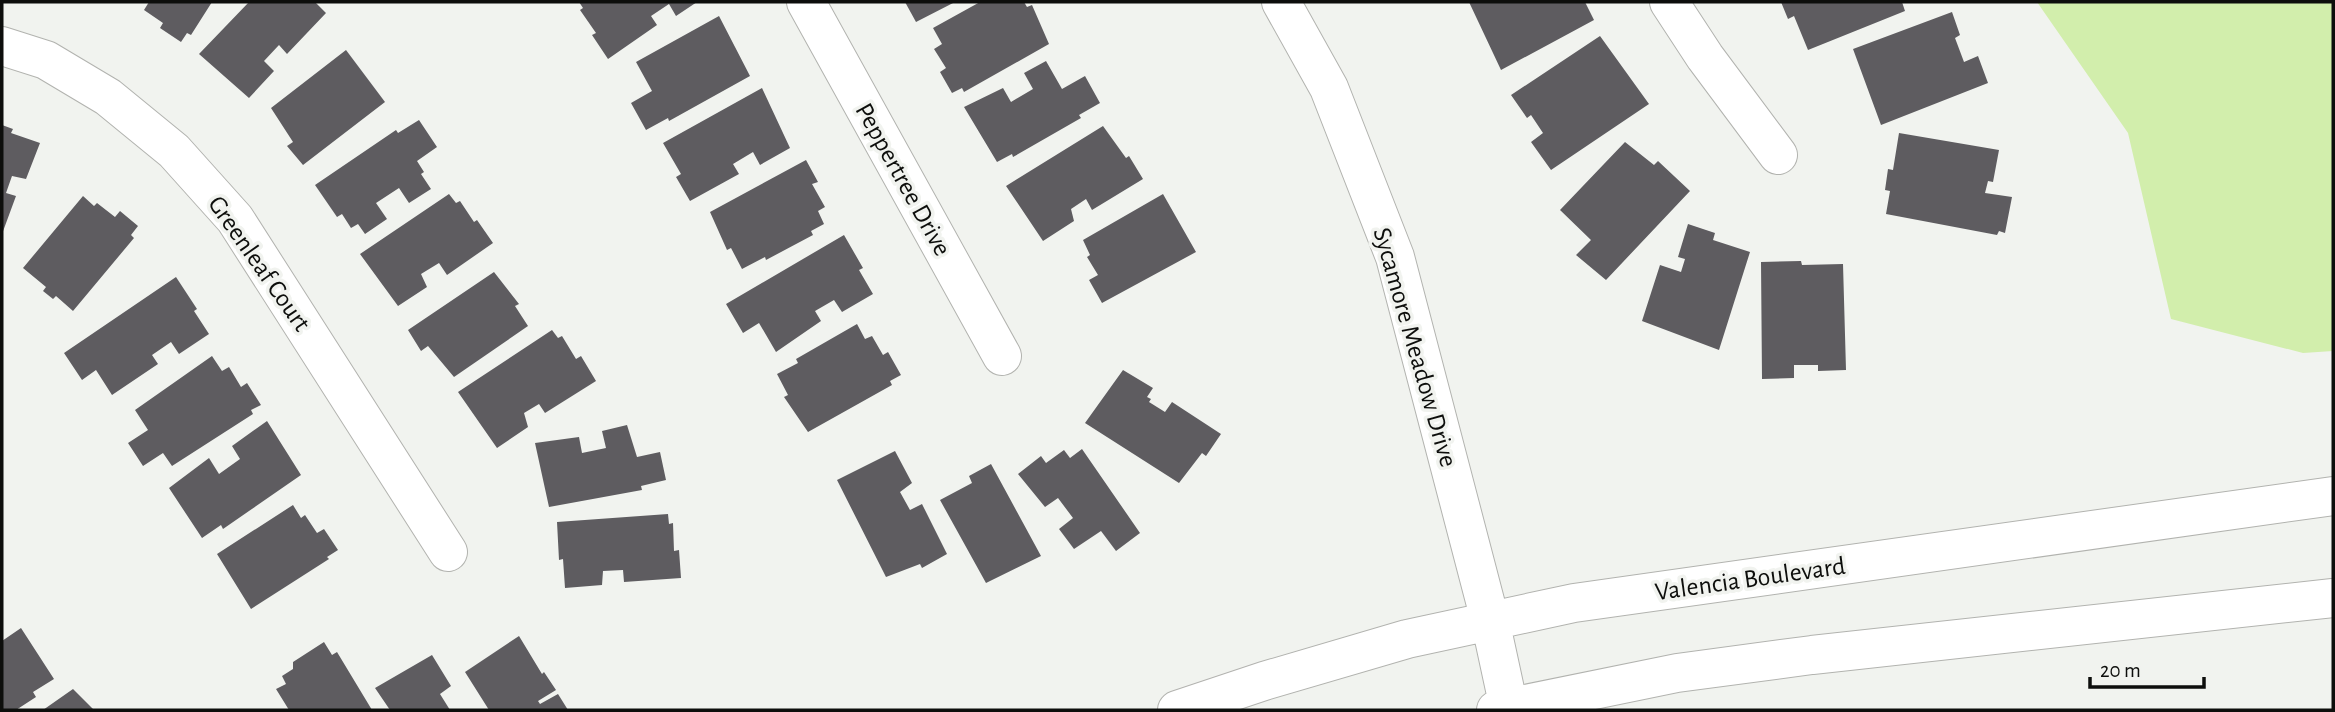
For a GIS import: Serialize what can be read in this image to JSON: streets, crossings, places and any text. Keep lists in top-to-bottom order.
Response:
{
  "streets": {
    "street": [
      "Peppertree Drive",
      "Greenleaf Court",
      "Sycamore Meadow Drive",
      "Valencia Boulevard"
    ]
  },
  "crossings": [
    ["Sycamore Meadow Drive", "Valencia Boulevard"]
  ],
  "scale_bar": "20 m"
}
